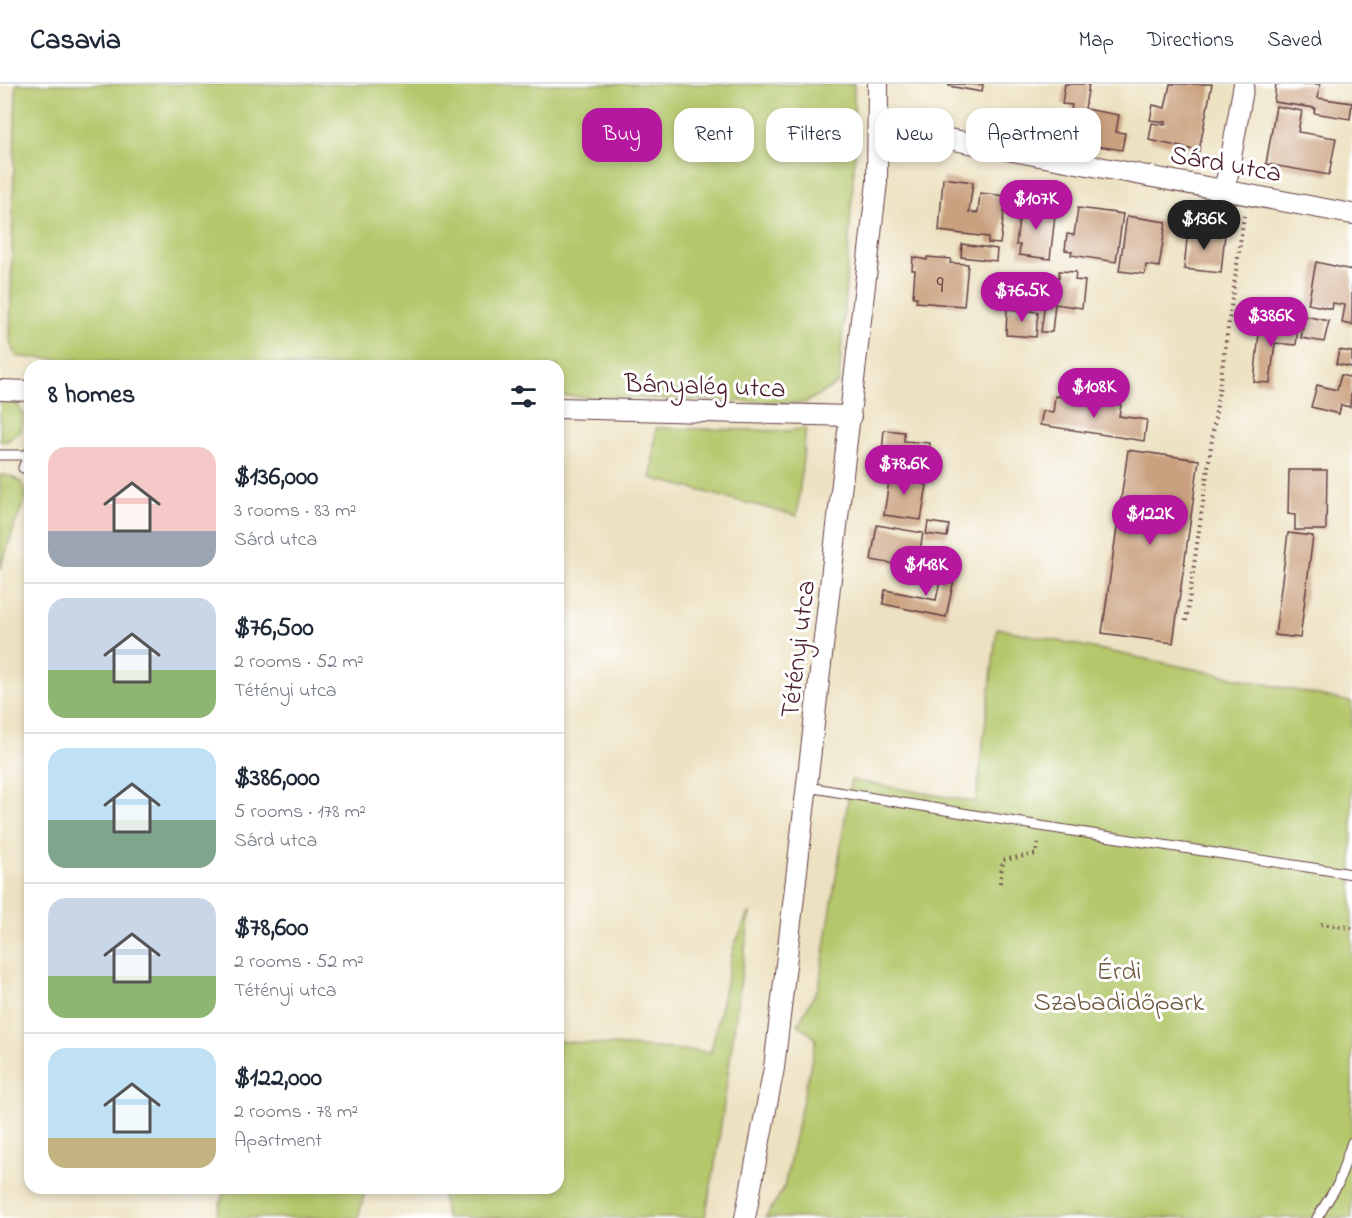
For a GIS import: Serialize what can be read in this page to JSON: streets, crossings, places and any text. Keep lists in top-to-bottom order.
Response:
{
  "streets": {
    "street": ["Sárd utca", "Bányalég utca", "Tétényi utca"]
  },
  "crossings": [
    ["Bányalég utca", "Tétényi utca"]
  ],
  "parks": ["Érdi Szabadidőpark"],
  "house_numbers": ["9"],
  "page": {
    "header": "Casavia",
    "nav": ["Map", "Directions", "Saved"],
    "chip": [
      "Buy",
      "Rent",
      "Filters",
      "New",
      "Apartment"
    ],
    "price": [
      "$107K",
      "$136K",
      "$76.5K",
      "$386K",
      "$108K",
      "$78.6K",
      "$122K",
      "$148K"
    ],
    "heading": "8 homes",
    "list": [
      {
        "name": "$136,000",
        "note": "3 rooms · 83 m² · Sárd utca"
      },
      {
        "name": "$76,500",
        "note": "2 rooms · 52 m² · Tétényi utca"
      },
      {
        "name": "$386,000",
        "note": "5 rooms · 178 m² · Sárd utca"
      },
      {
        "name": "$78,600",
        "note": "2 rooms · 52 m² · Tétényi utca"
      },
      {
        "name": "$122,000",
        "note": "2 rooms · 78 m² · Apartment"
      }
    ]
  }
}
